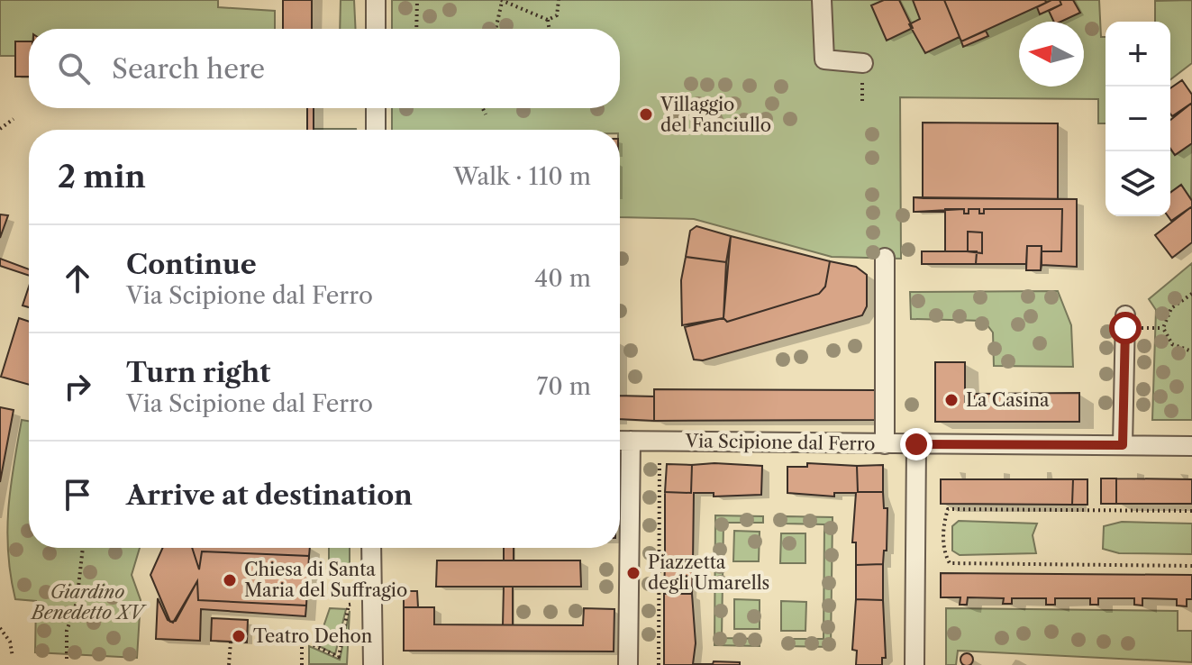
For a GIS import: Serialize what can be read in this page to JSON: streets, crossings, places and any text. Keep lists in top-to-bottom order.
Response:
{
  "streets": {
    "street": ["Via Scipione dal Ferro"]
  },
  "parks": ["Giardino Benedetto XV"],
  "places": [
    "Villaggio del Fanciullo",
    "La Casina",
    "Piazzetta degli Umarells",
    "Chiesa di Santa Maria del Suffragio",
    "Teatro Dehon"
  ],
  "north": "left",
  "page": {
    "map_buttons": ["+", "−"],
    "search": "Search here",
    "heading": ["2 min", "Walk · 110 m"],
    "list": [
      ["Continue", "Via Scipione dal Ferro", "40 m"],
      ["Turn right", "Via Scipione dal Ferro", "70 m"],
      "Arrive at destination"
    ]
  }
}
